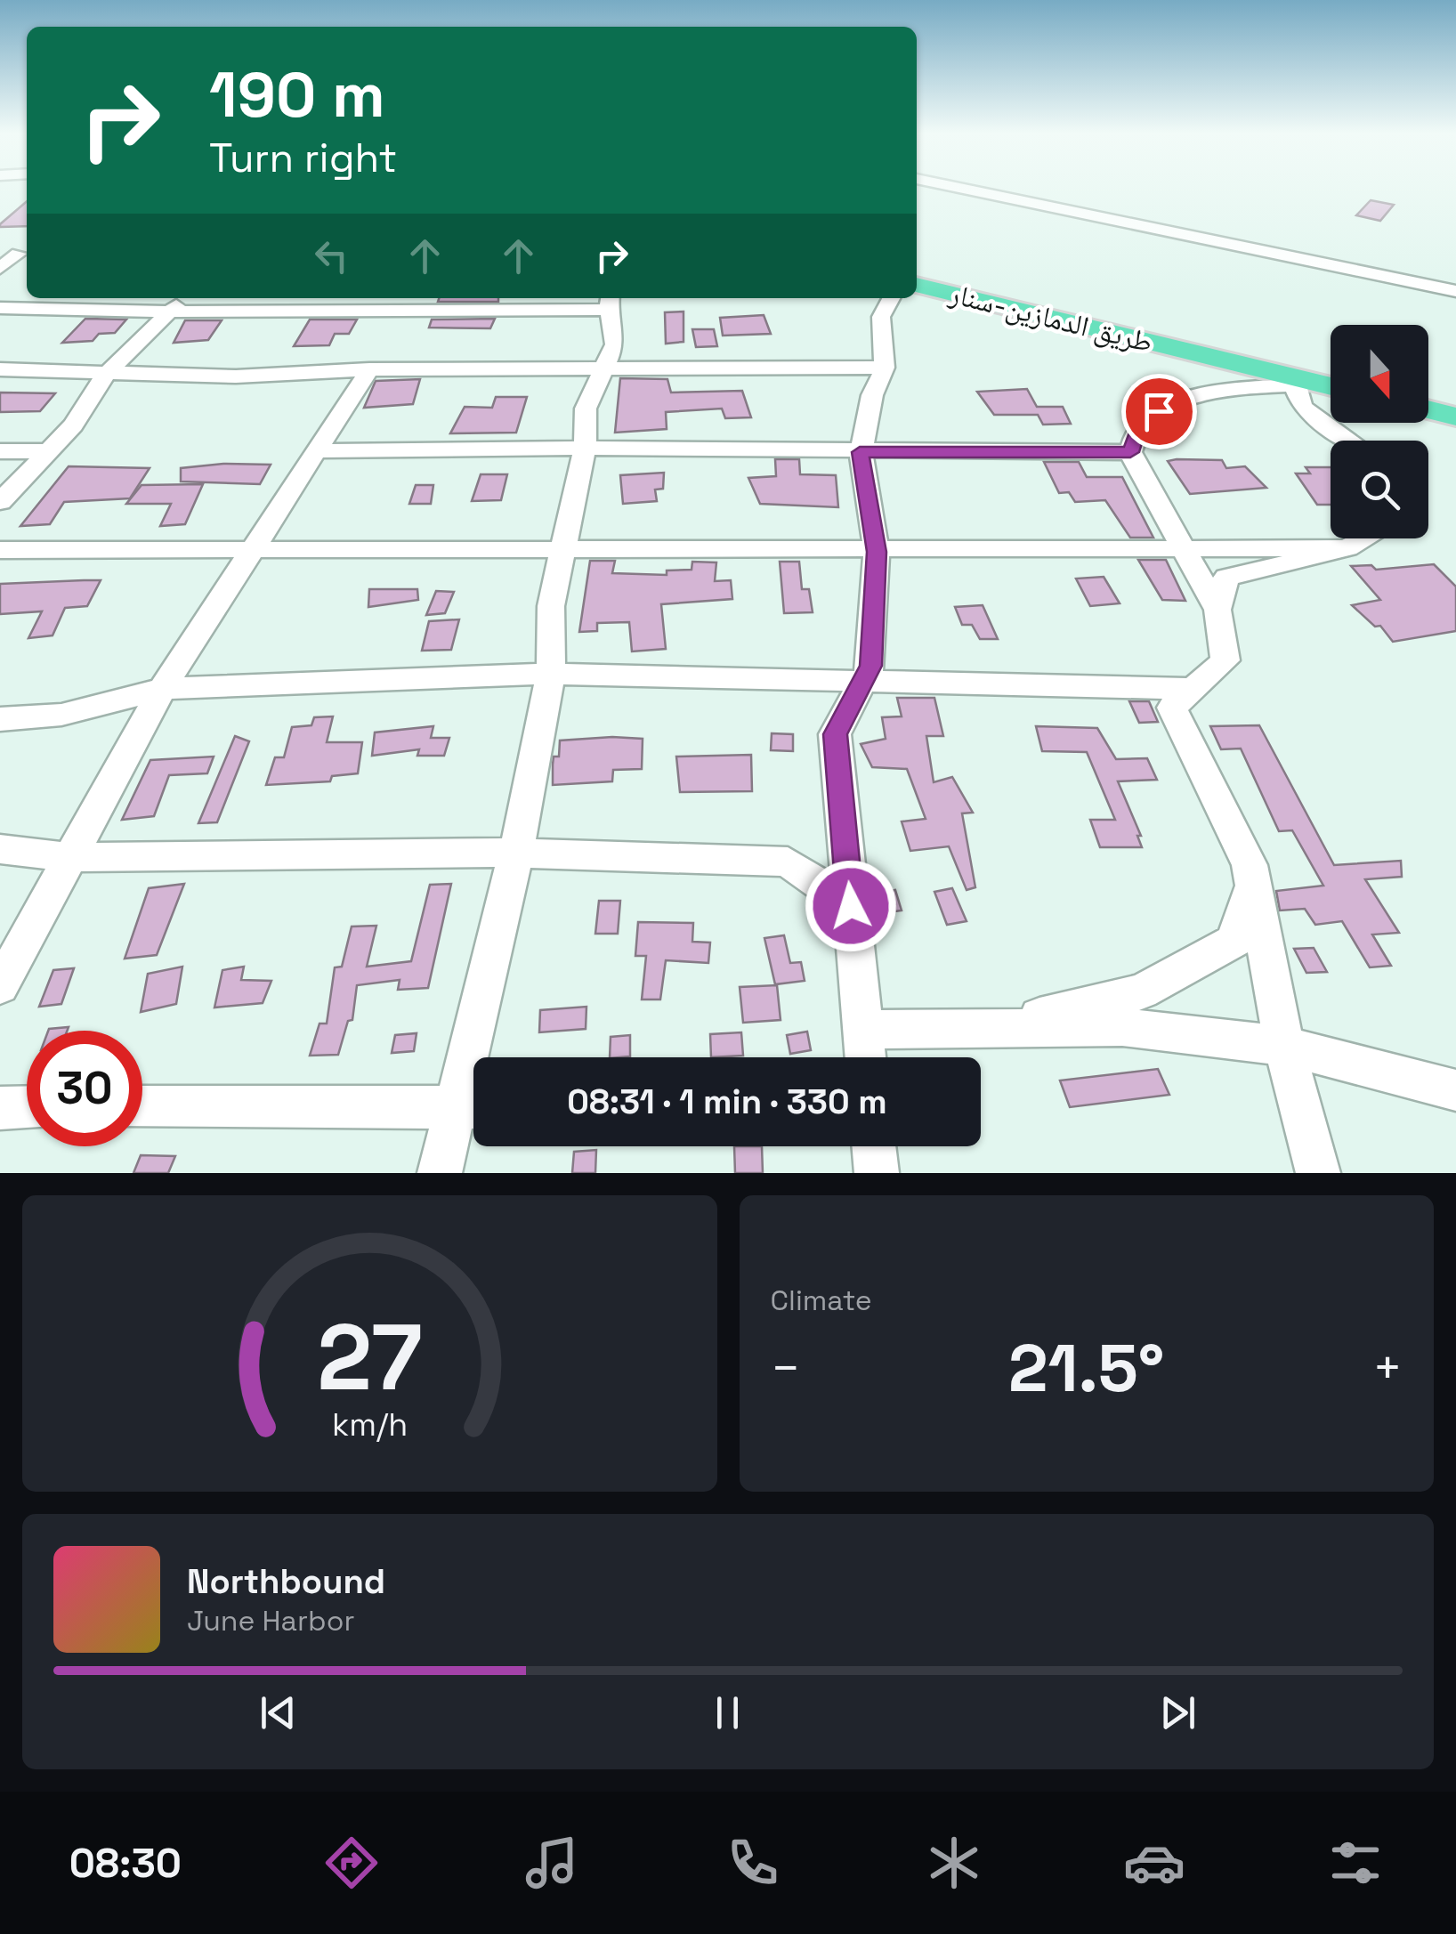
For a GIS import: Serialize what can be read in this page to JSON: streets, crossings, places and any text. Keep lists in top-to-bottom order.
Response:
{
  "streets": {
    "highway": ["طريق الدمازين-سنار"]
  },
  "north": "bottom",
  "page": {
    "turn": ["190 m", "Turn right"],
    "limit": "30",
    "trip": "08:31 · 1 min · 330 m",
    "tile": "Climate",
    "heat": ["−", "21.5°", "+"],
    "song": ["Northbound", "June Harbor"],
    "tabs": "08:30",
    "gauge": ["27", "km/h"]
  }
}
